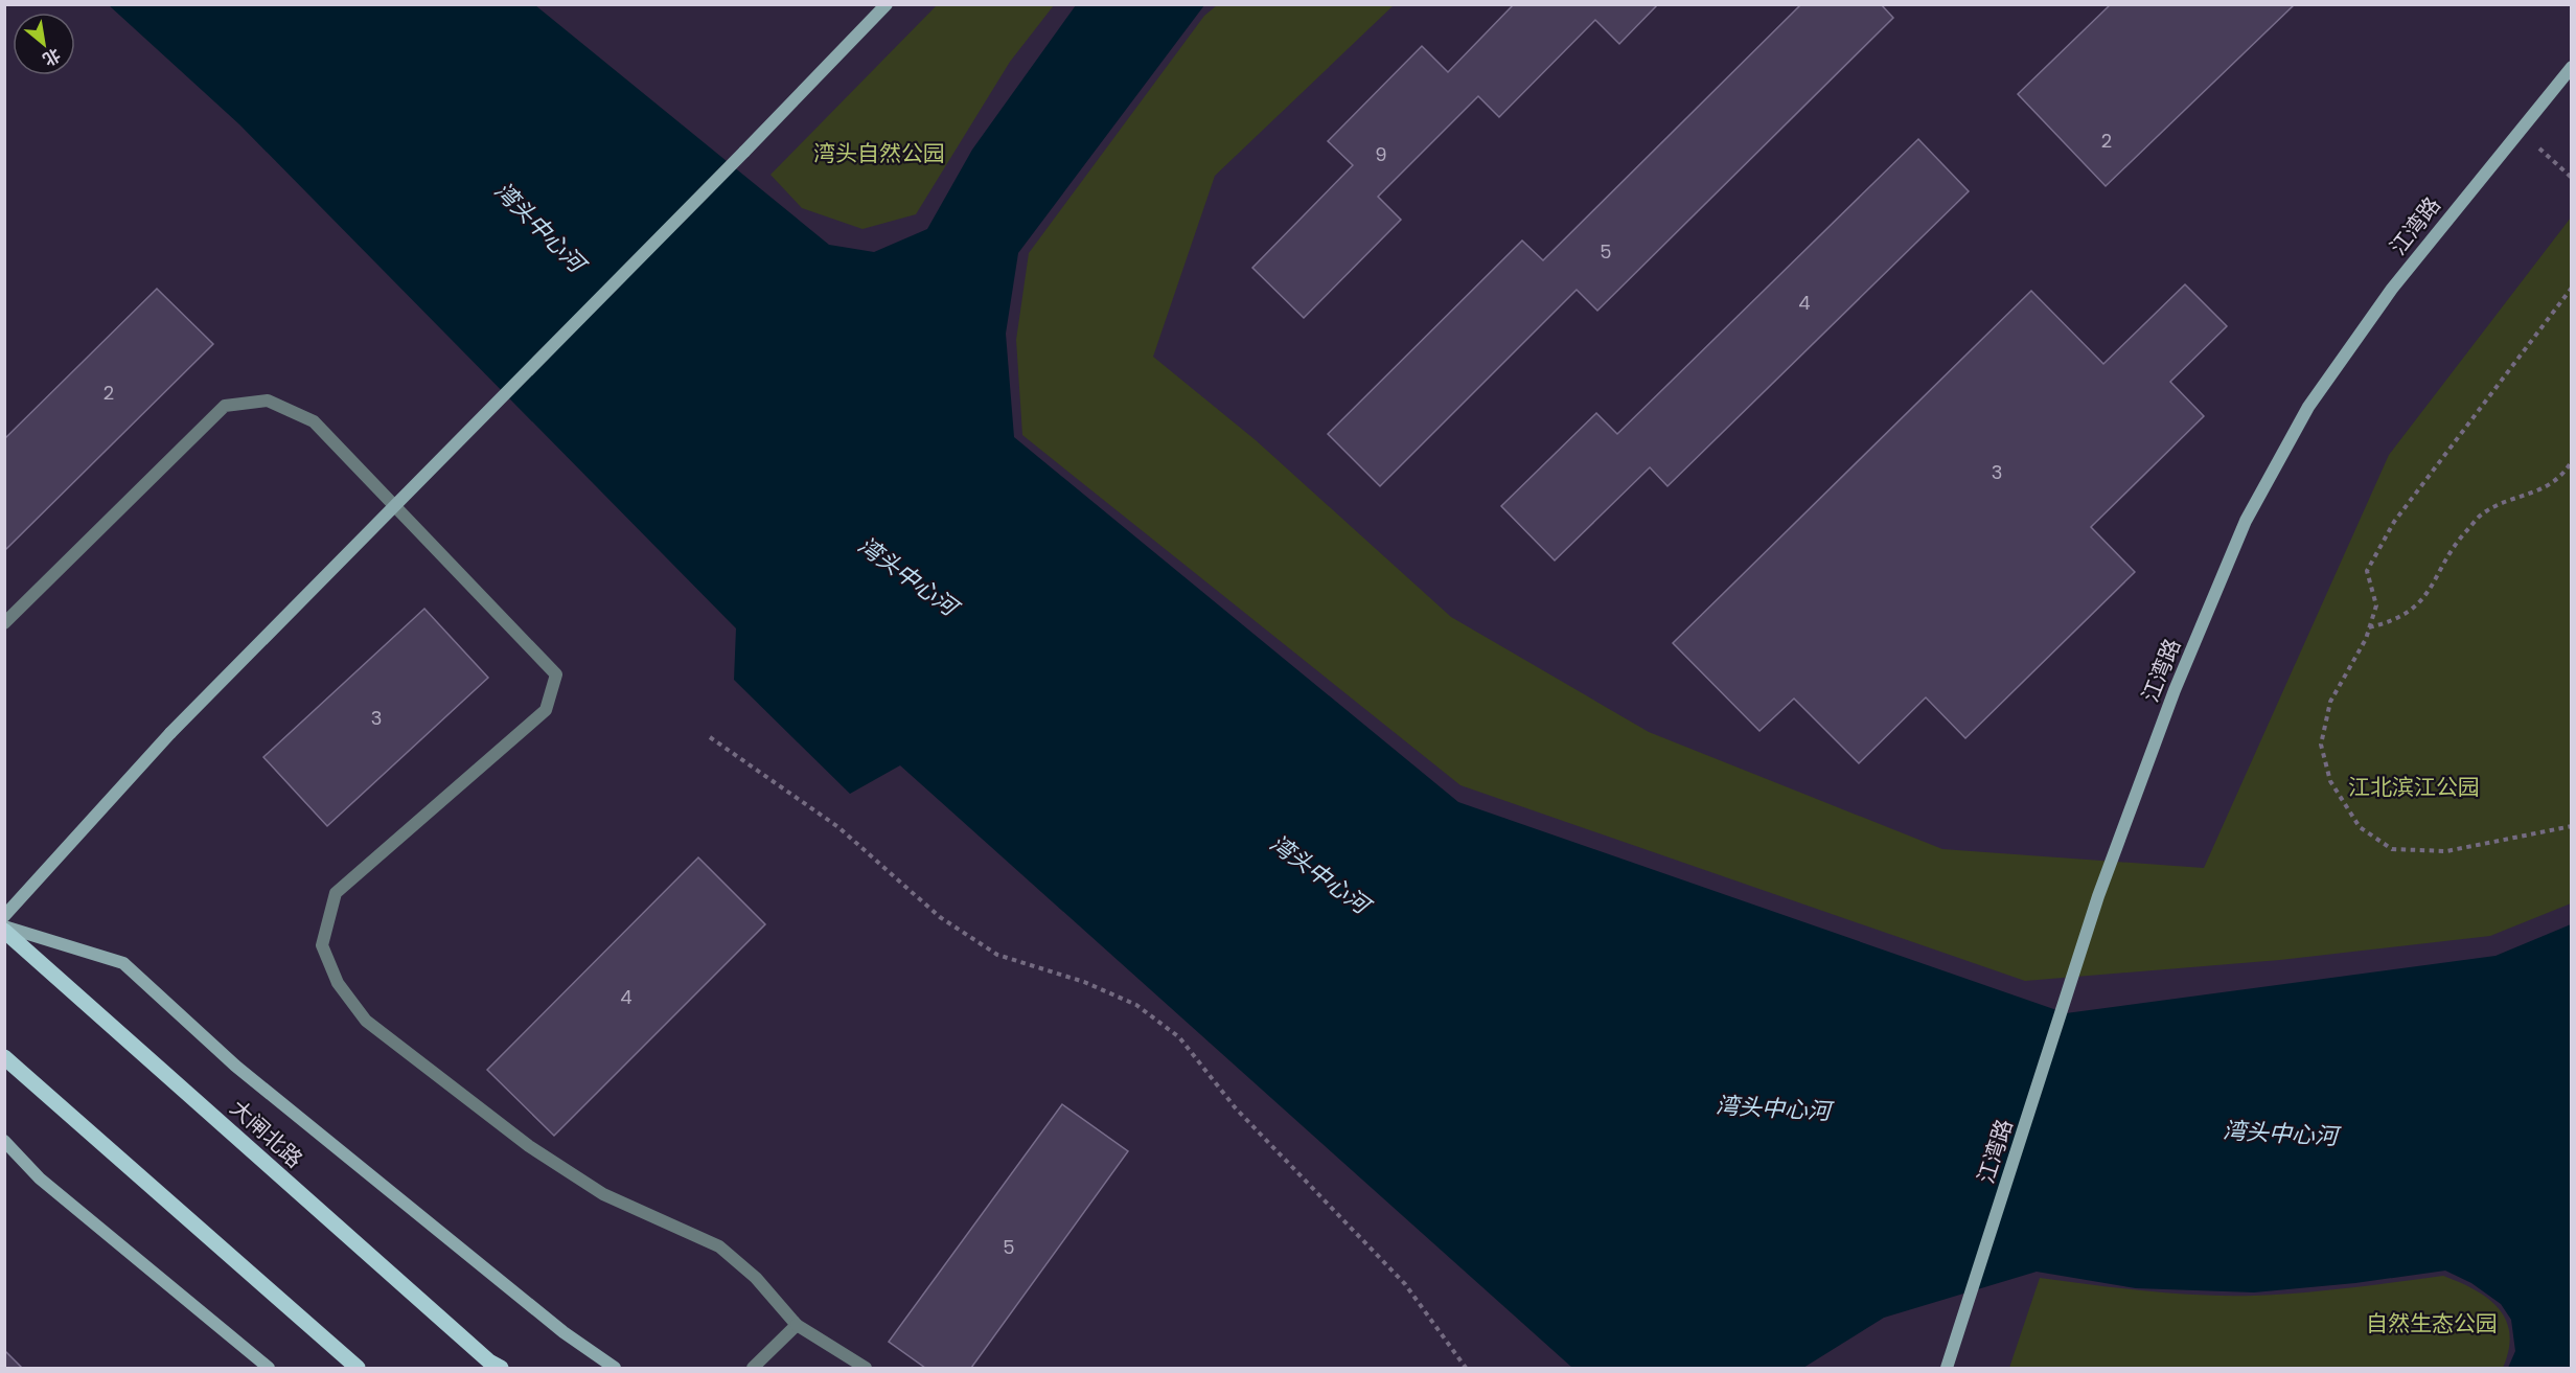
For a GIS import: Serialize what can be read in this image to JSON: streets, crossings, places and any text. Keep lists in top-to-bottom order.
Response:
{
  "streets": {
    "main road": ["大闸北路"],
    "street": ["江湾路"]
  },
  "water": ["湾头中心河"],
  "parks": ["湾头自然公园", "江北滨江公园", "自然生态公园"],
  "house_numbers": [
    "2",
    "9",
    "5",
    "4",
    "2",
    "3",
    "3",
    "4",
    "5"
  ],
  "north": "bottom right"
}
